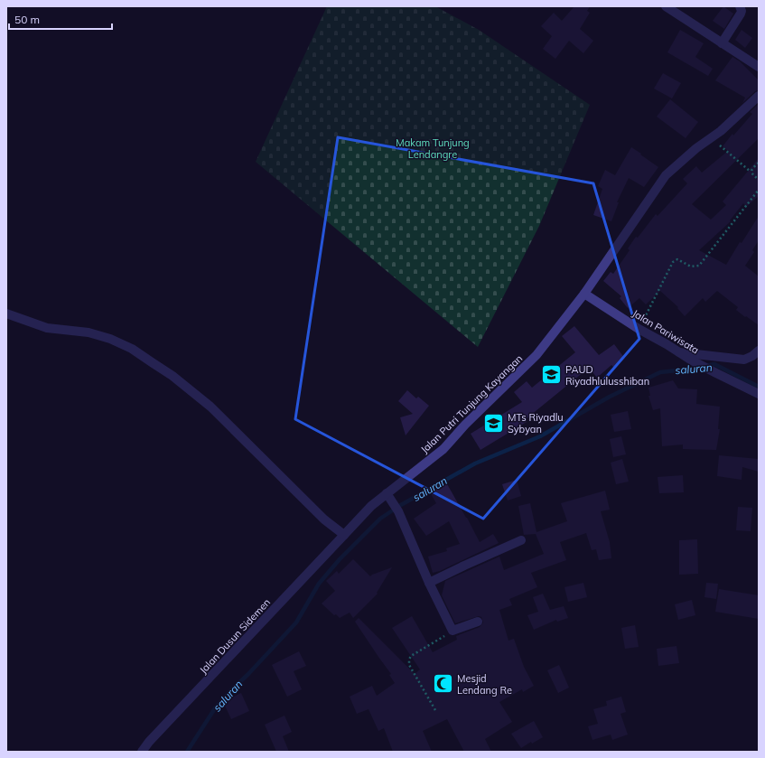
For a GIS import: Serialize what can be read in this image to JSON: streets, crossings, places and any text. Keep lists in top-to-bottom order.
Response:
{
  "streets": {
    "street": ["Jalan Pariwisata", "Jalan Putri Tunjung Kayangan", "Jalan Dusun Sidemen"]
  },
  "crossings": [
    ["Jalan Pariwisata", "Jalan Putri Tunjung Kayangan"],
    ["Jalan Putri Tunjung Kayangan", "Jalan Dusun Sidemen"]
  ],
  "water": ["saluran"],
  "parks": ["Makam Tunjung Lendangre"],
  "places": {
    "school or university": ["PAUD Riyadhlulusshiban", "MTs Riyadlu Sybyan"],
    "mosque": ["Mesjid Lendang Re"]
  },
  "scale_bar": "50 m"
}
